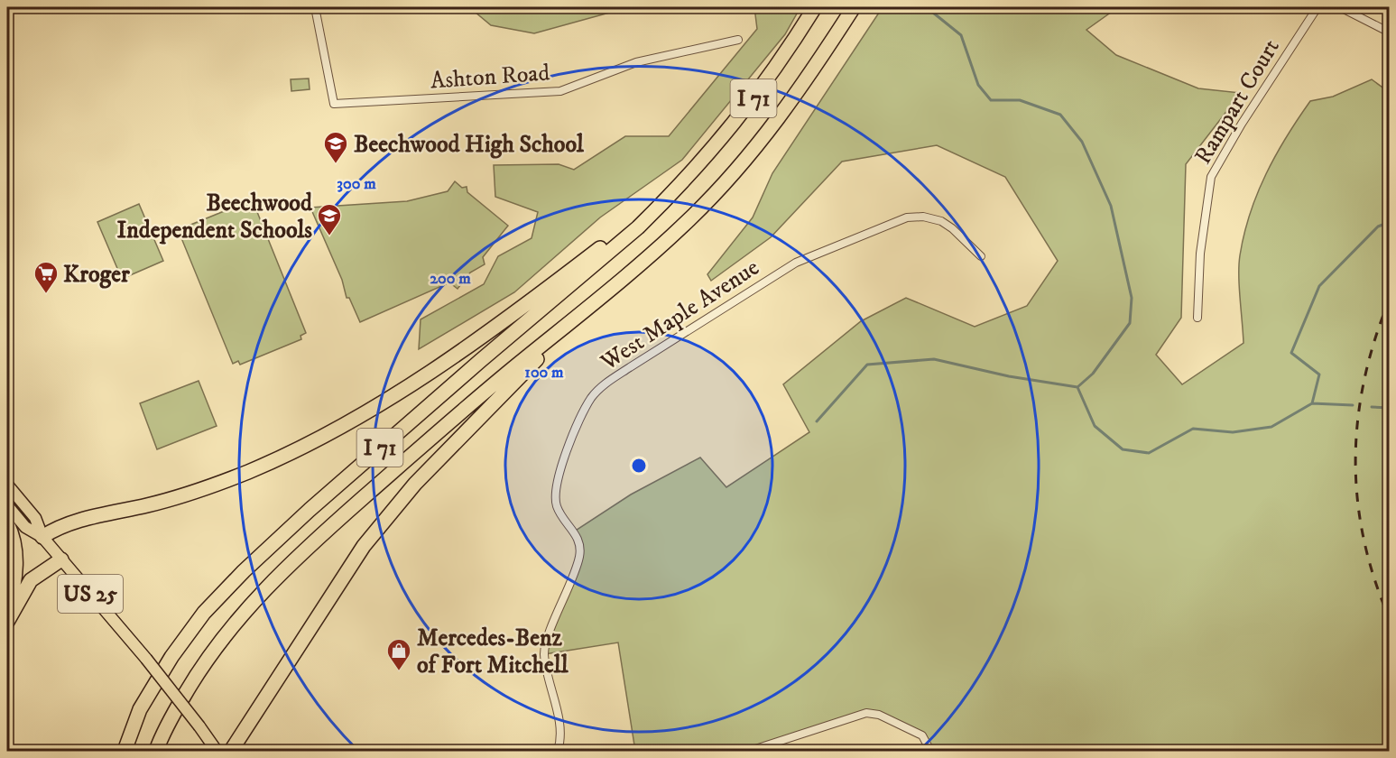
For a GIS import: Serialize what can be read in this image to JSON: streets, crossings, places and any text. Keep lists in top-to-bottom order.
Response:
{
  "streets": {
    "highway": ["I 71"],
    "main road": ["US 25"],
    "street": ["Ashton Road", "Rampart Court", "West Maple Avenue"]
  },
  "places": {
    "school or university": ["Beechwood High School", "Beechwood Independent Schools"],
    "supermarket": ["Kroger"],
    "shop": ["Mercedes-Benz of Fort Mitchell"]
  },
  "rings": ["300 m", "200 m", "100 m"]
}
